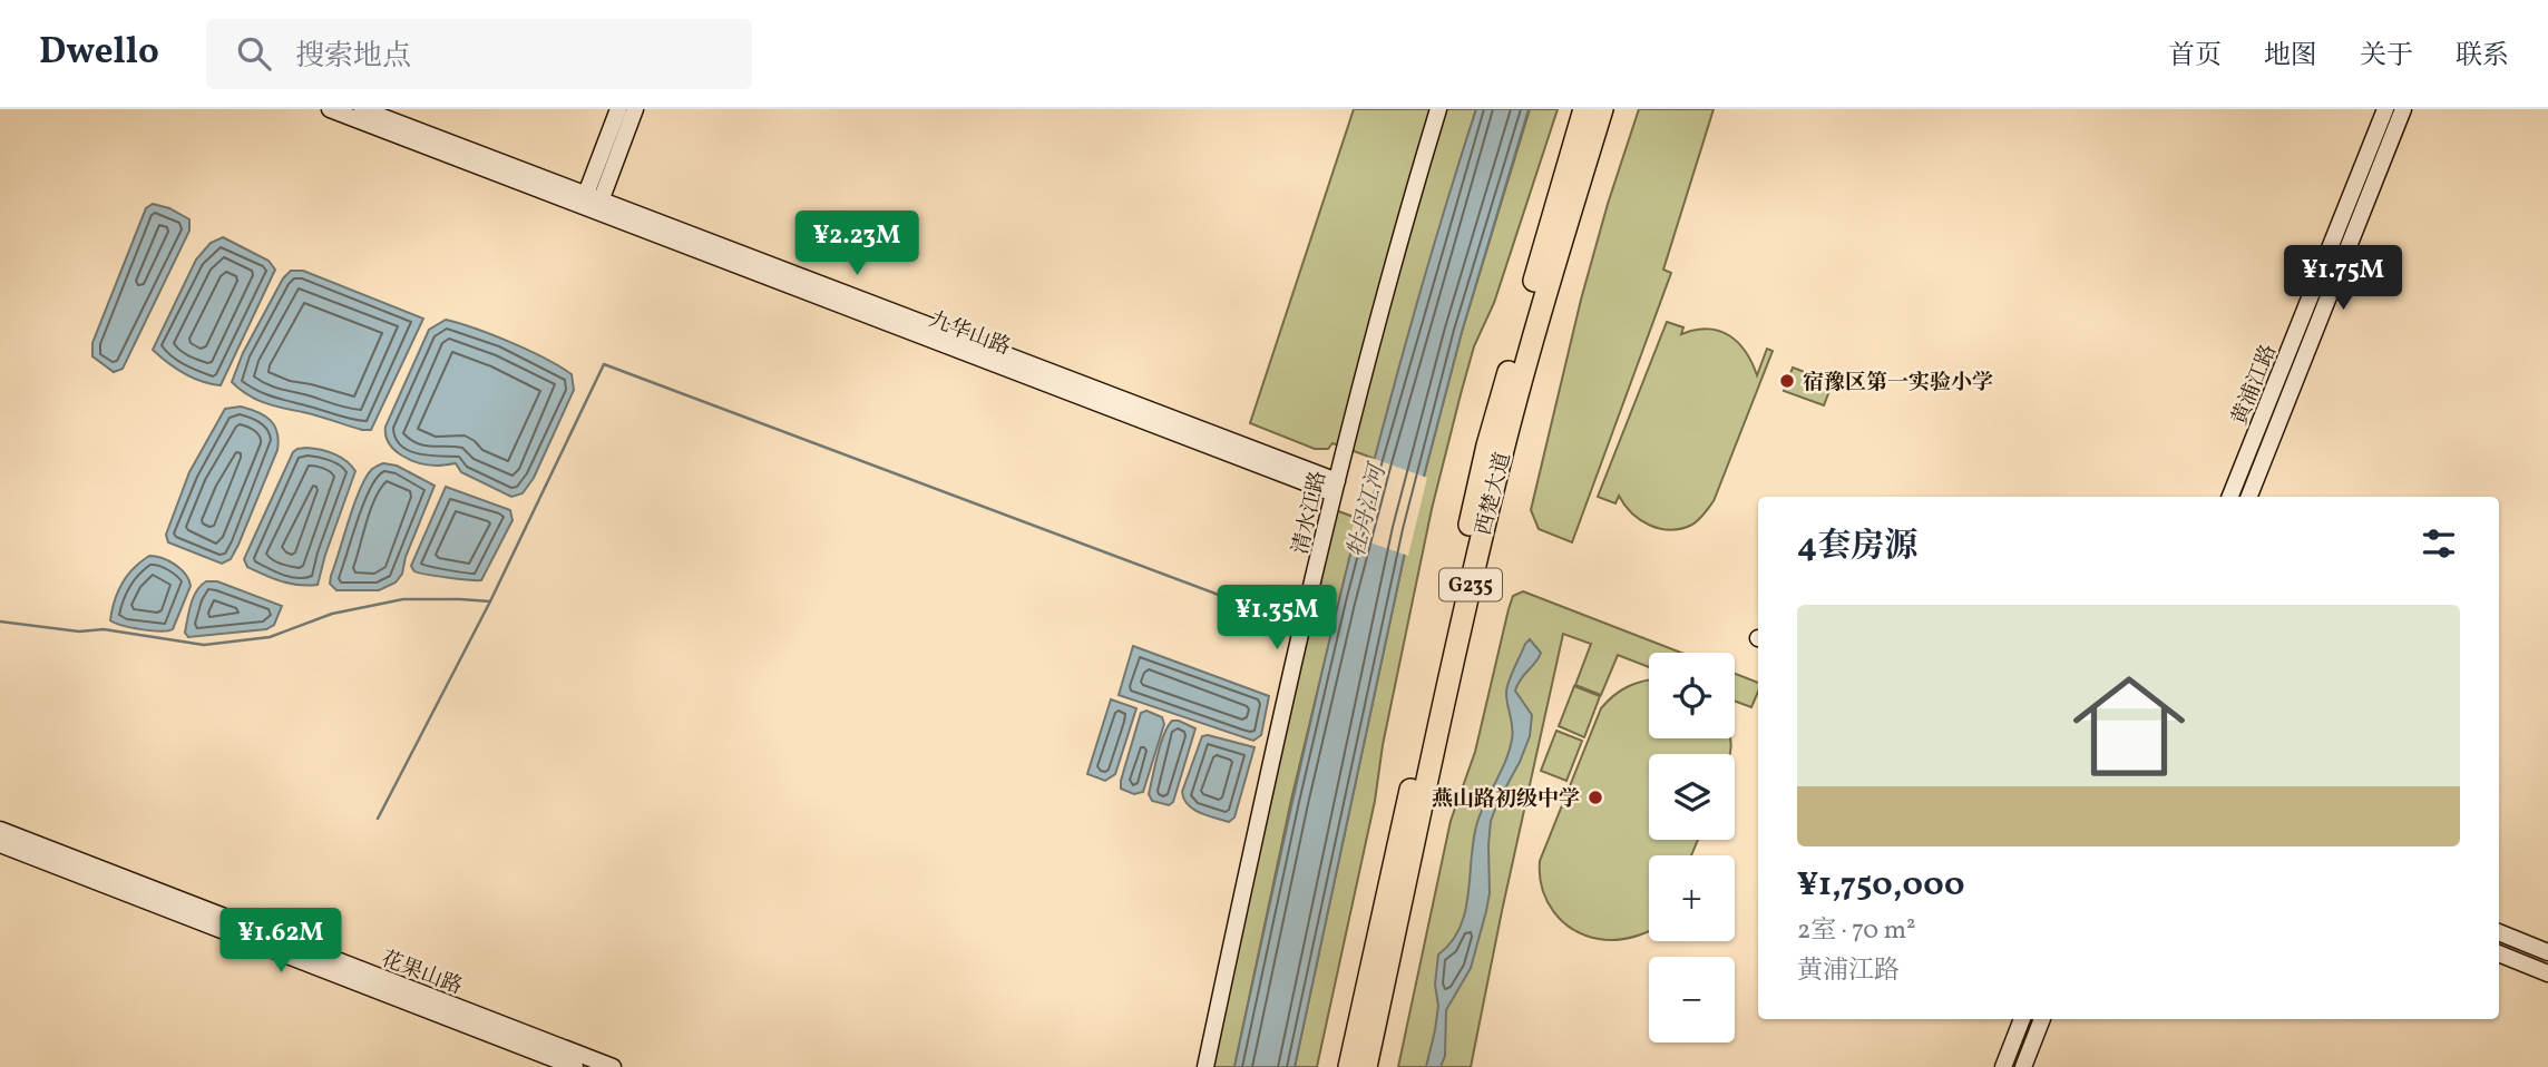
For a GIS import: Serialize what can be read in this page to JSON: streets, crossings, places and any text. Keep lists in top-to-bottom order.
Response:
{
  "streets": {
    "highway": ["西楚大道", "G235"],
    "street": [
      "九华山路",
      "黄浦江路",
      "清水江路",
      "花果山路"
    ]
  },
  "crossings": [
    ["九华山路", "清水江路"]
  ],
  "water": ["牡丹江河"],
  "places": ["宿豫区第一实验小学", "燕山路初级中学"],
  "page": {
    "header": "Dwello",
    "search": "搜索地点",
    "nav": [
      "首页",
      "地图",
      "关于",
      "联系"
    ],
    "price": [
      "¥2.23M",
      "¥1.75M",
      "¥1.35M",
      "¥1.62M"
    ],
    "heading": "4套房源",
    "list": [
      {
        "name": "¥1,750,000",
        "note": "2室 · 70 m² · 黄浦江路"
      }
    ],
    "map_buttons": ["+", "−"]
  }
}
